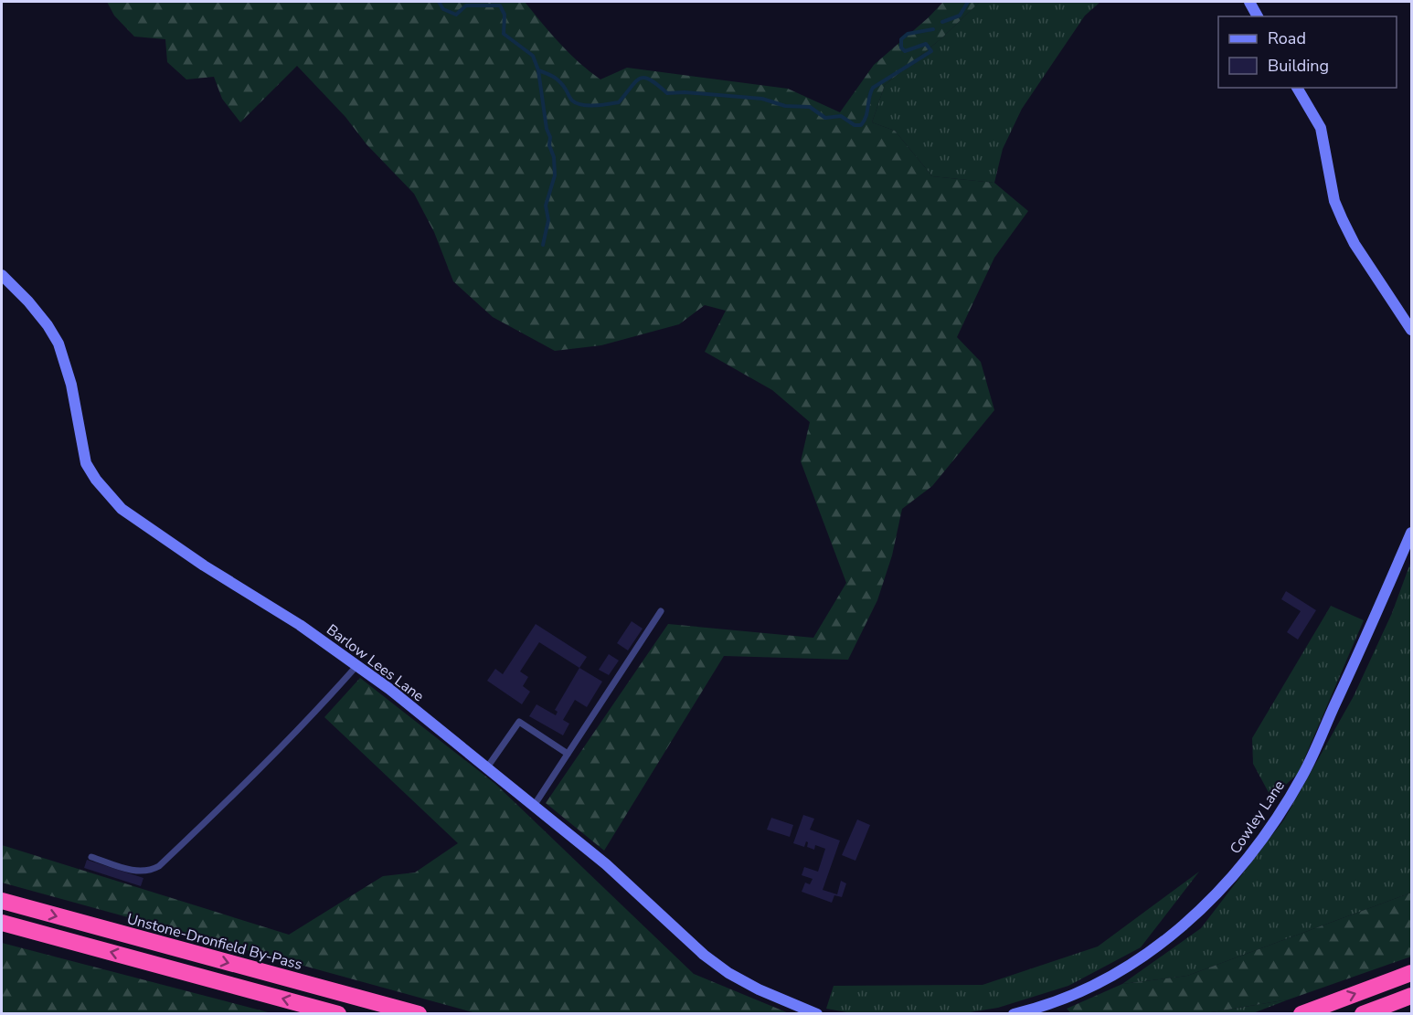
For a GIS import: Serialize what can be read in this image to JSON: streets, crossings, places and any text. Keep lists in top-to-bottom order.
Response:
{
  "streets": {
    "highway": ["Unstone-Dronfield By-Pass"],
    "street": ["Barlow Lees Lane", "Cowley Lane"]
  },
  "legend": ["Road", "Building"]
}
